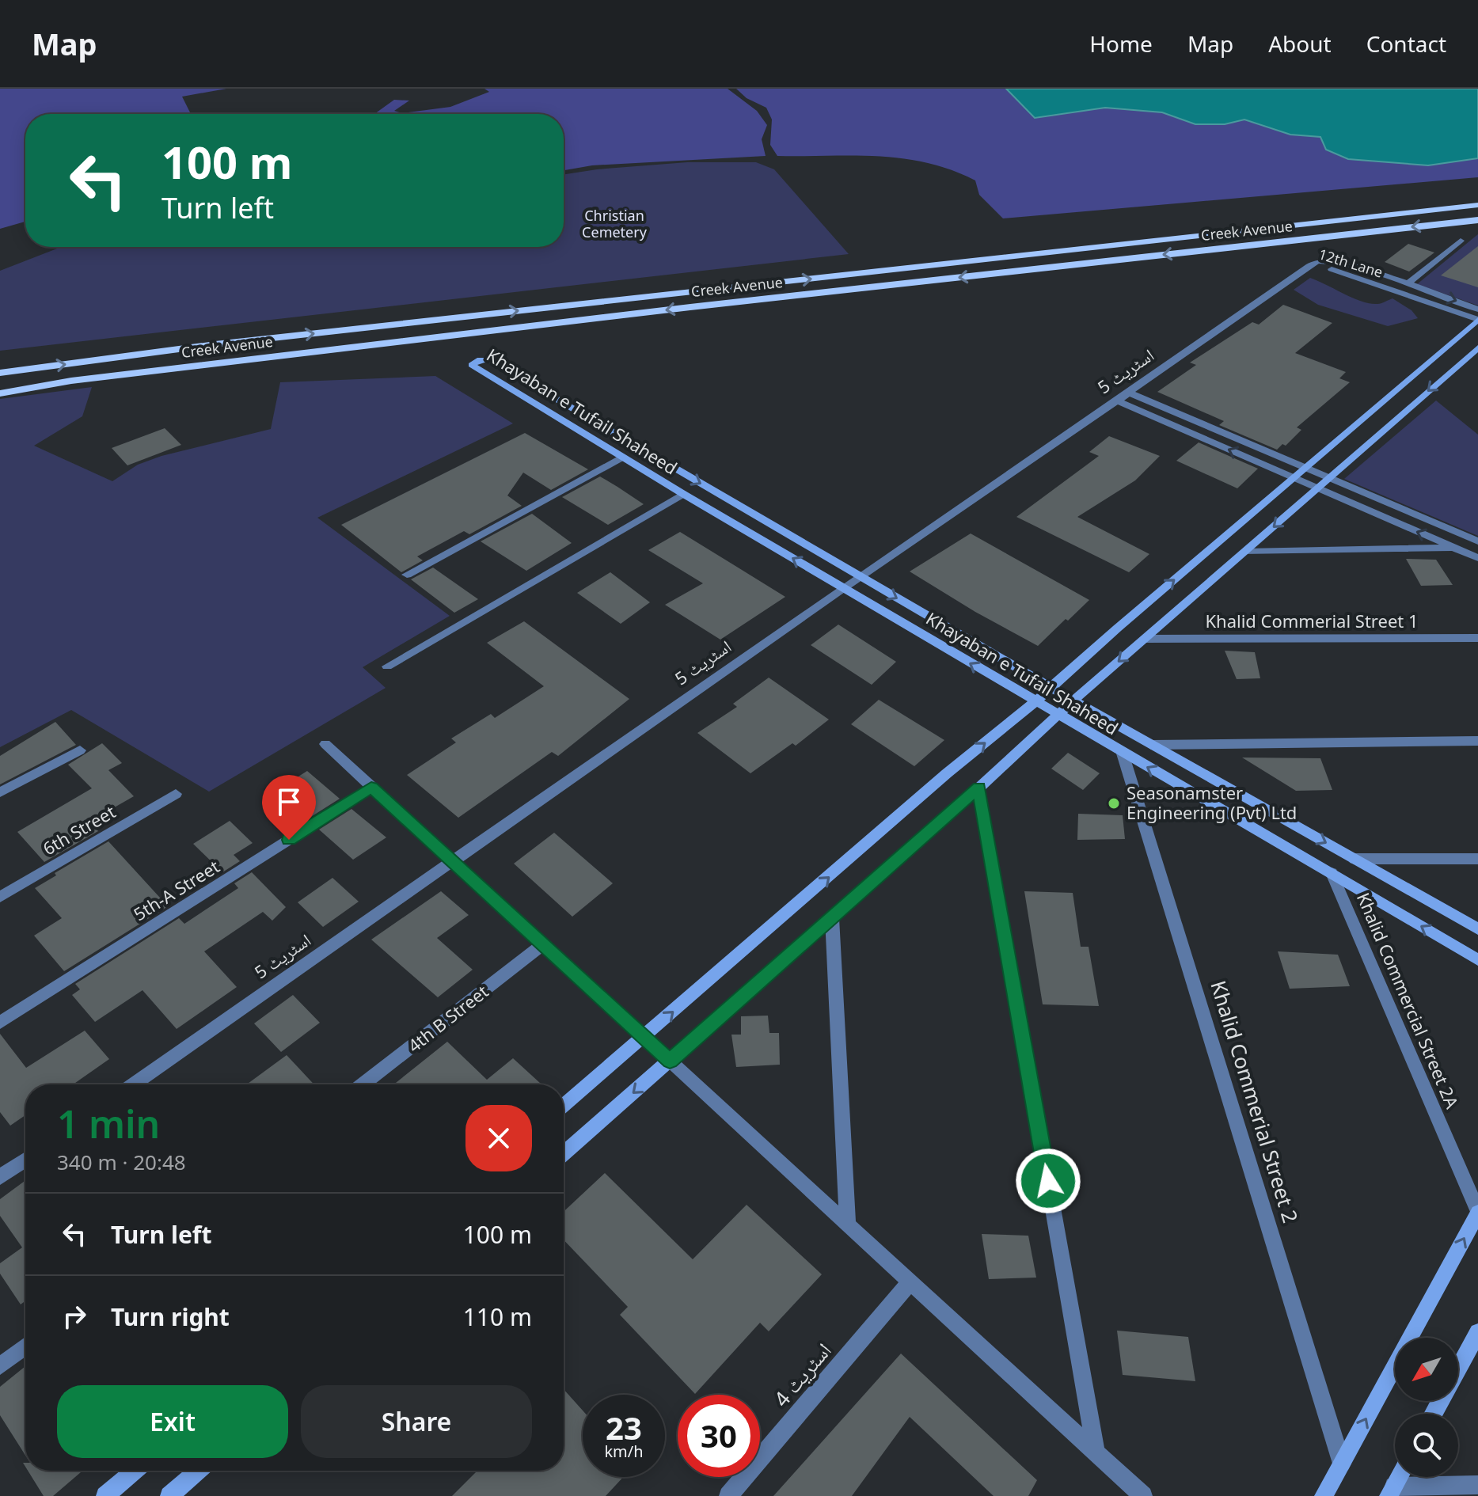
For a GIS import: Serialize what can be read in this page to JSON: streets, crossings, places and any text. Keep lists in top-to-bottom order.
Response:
{
  "streets": {
    "main road": ["Creek Avenue"],
    "street": [
      "12th Lane",
      "اسٹریٹ 5",
      "Khayaban e Tufail Shaheed",
      "Khalid Commerial Street 1",
      "6th Street",
      "5th-A Street",
      "Khalid Commercial Street 2A",
      "4th B Street",
      "Khalid Commerial Street 2",
      "اسٹریٹ 4"
    ]
  },
  "crossings": [
    ["12th Lane", "اسٹریٹ 5"],
    ["اسٹریٹ 5", "Khayaban e Tufail Shaheed"],
    ["Khayaban e Tufail Shaheed", "Khalid Commercial Street 2A"],
    ["Khayaban e Tufail Shaheed", "Khalid Commerial Street 2"]
  ],
  "parks": ["Christian Cemetery"],
  "places": ["Seasonamster Engineering (Pvt) Ltd"],
  "north": "bottom left",
  "page": {
    "header": "Map",
    "nav": [
      "Home",
      "Map",
      "About",
      "Contact"
    ],
    "turn": ["100 m", "Turn left"],
    "heading": ["1 min", "340 m · 20:48"],
    "list": [
      {
        "name": "Turn left",
        "value": "100 m"
      },
      {
        "name": "Turn right",
        "value": "110 m"
      }
    ],
    "buttons": ["Exit", "Share"],
    "speed": "23 km/h",
    "limit": "30"
  }
}
